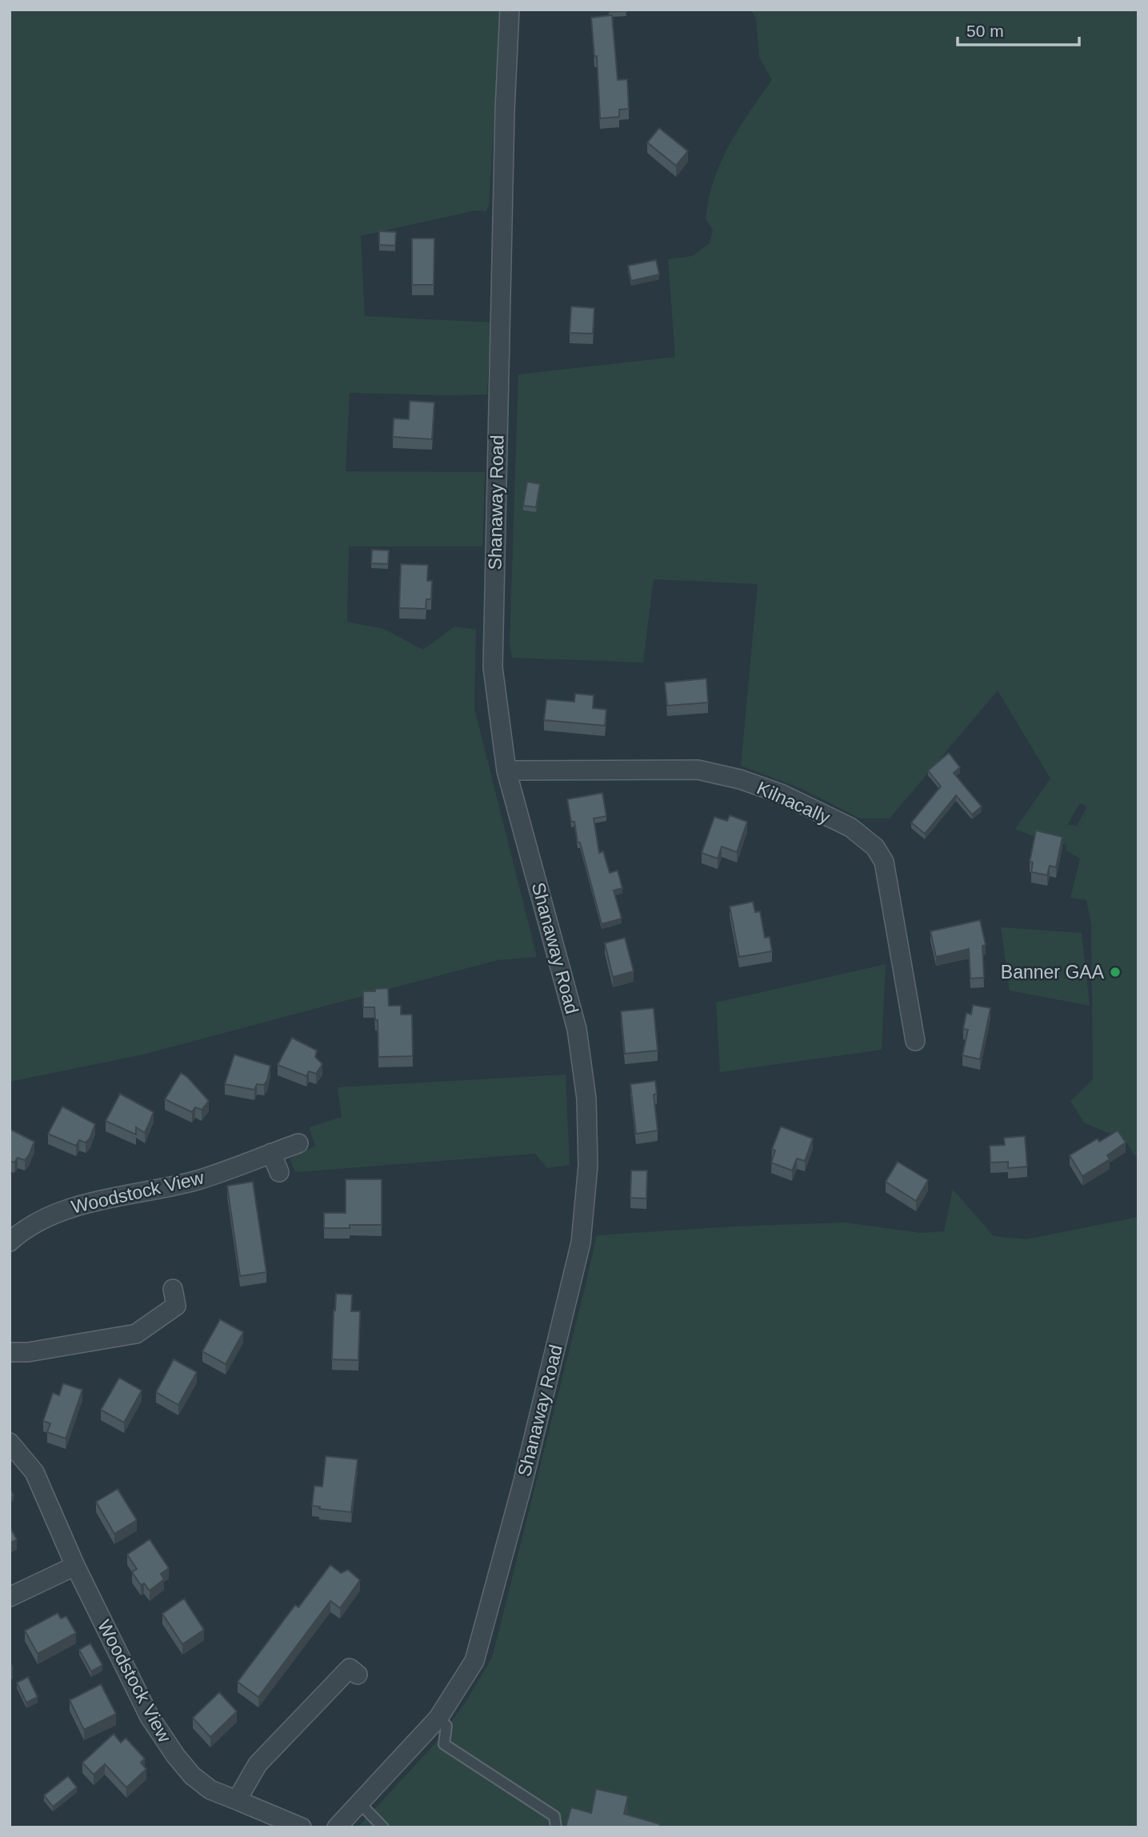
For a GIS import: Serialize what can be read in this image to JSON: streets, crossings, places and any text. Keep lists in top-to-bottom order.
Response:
{
  "streets": {
    "street": ["Shanaway Road", "Kilnacally", "Woodstock View"]
  },
  "crossings": [
    ["Shanaway Road", "Kilnacally"]
  ],
  "places": ["Banner GAA"],
  "scale_bar": "50 m"
}
